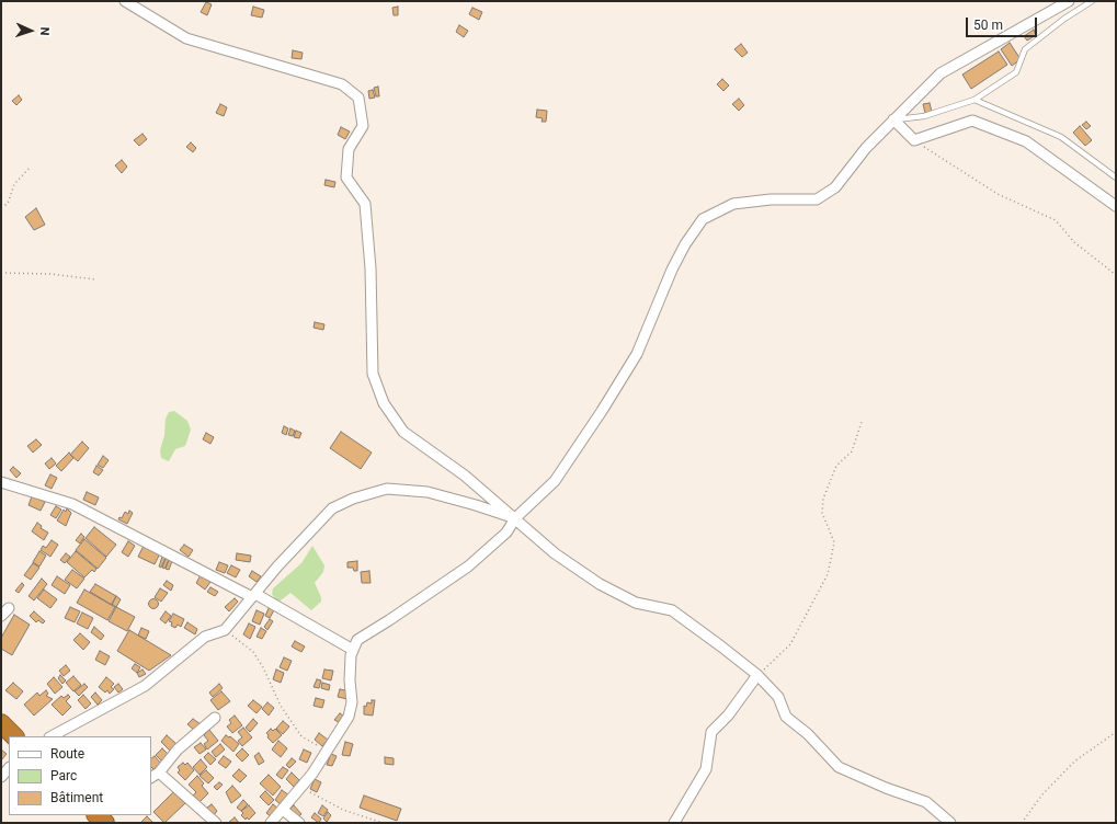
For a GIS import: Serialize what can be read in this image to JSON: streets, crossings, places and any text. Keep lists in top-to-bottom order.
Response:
{
  "legend": ["Route", "Parc", "Bâtiment"],
  "scale_bar": "50 m",
  "north": "right"
}
